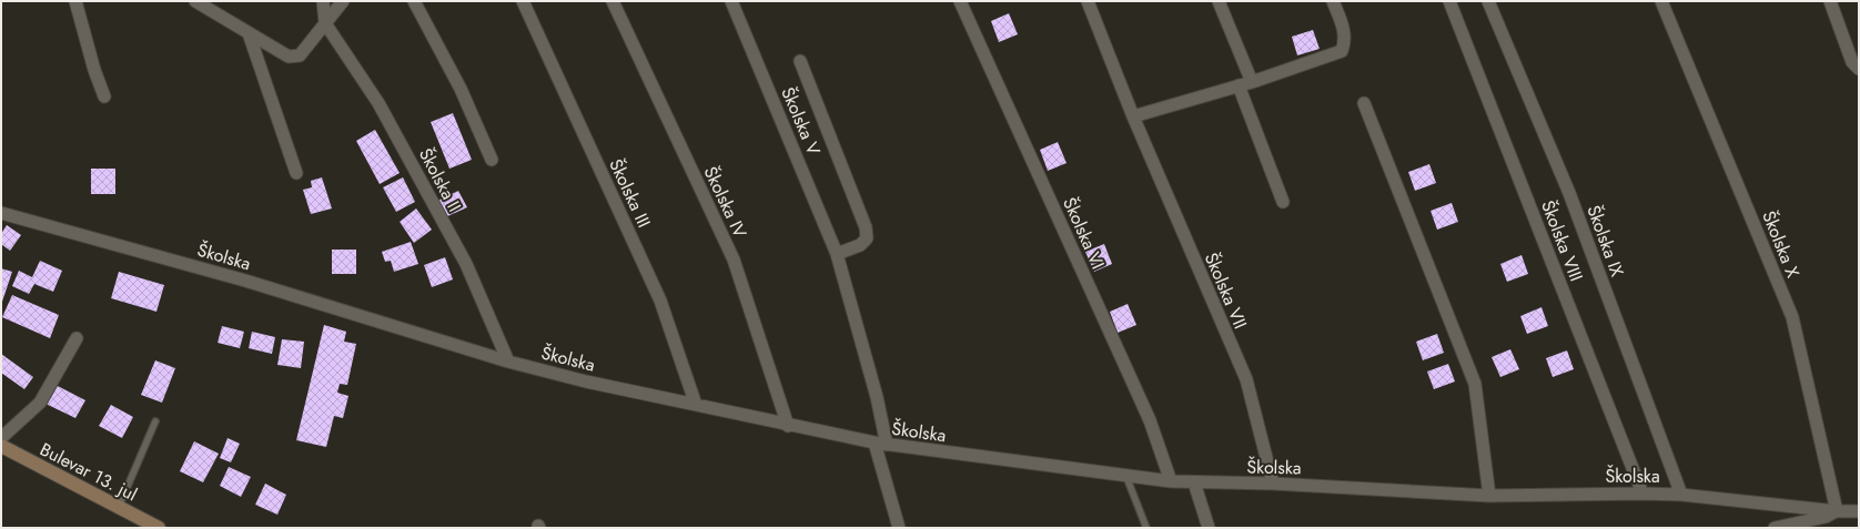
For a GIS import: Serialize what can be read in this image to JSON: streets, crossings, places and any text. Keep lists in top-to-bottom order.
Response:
{
  "streets": {
    "street": [
      "Školska V",
      "Školska II",
      "Školska III",
      "Školska IV",
      "Školska VI",
      "Školska VIII",
      "Školska IX",
      "Školska X",
      "Školska",
      "Školska VII",
      "Bulevar 13. jul"
    ]
  },
  "crossings": [
    ["Školska V", "Školska"],
    ["Školska II", "Školska"],
    ["Školska III", "Školska"],
    ["Školska IV", "Školska"],
    ["Školska VI", "Školska"],
    ["Školska VIII", "Školska"],
    ["Školska IX", "Školska"],
    ["Školska X", "Školska"],
    ["Školska", "Školska VII"]
  ]
}
